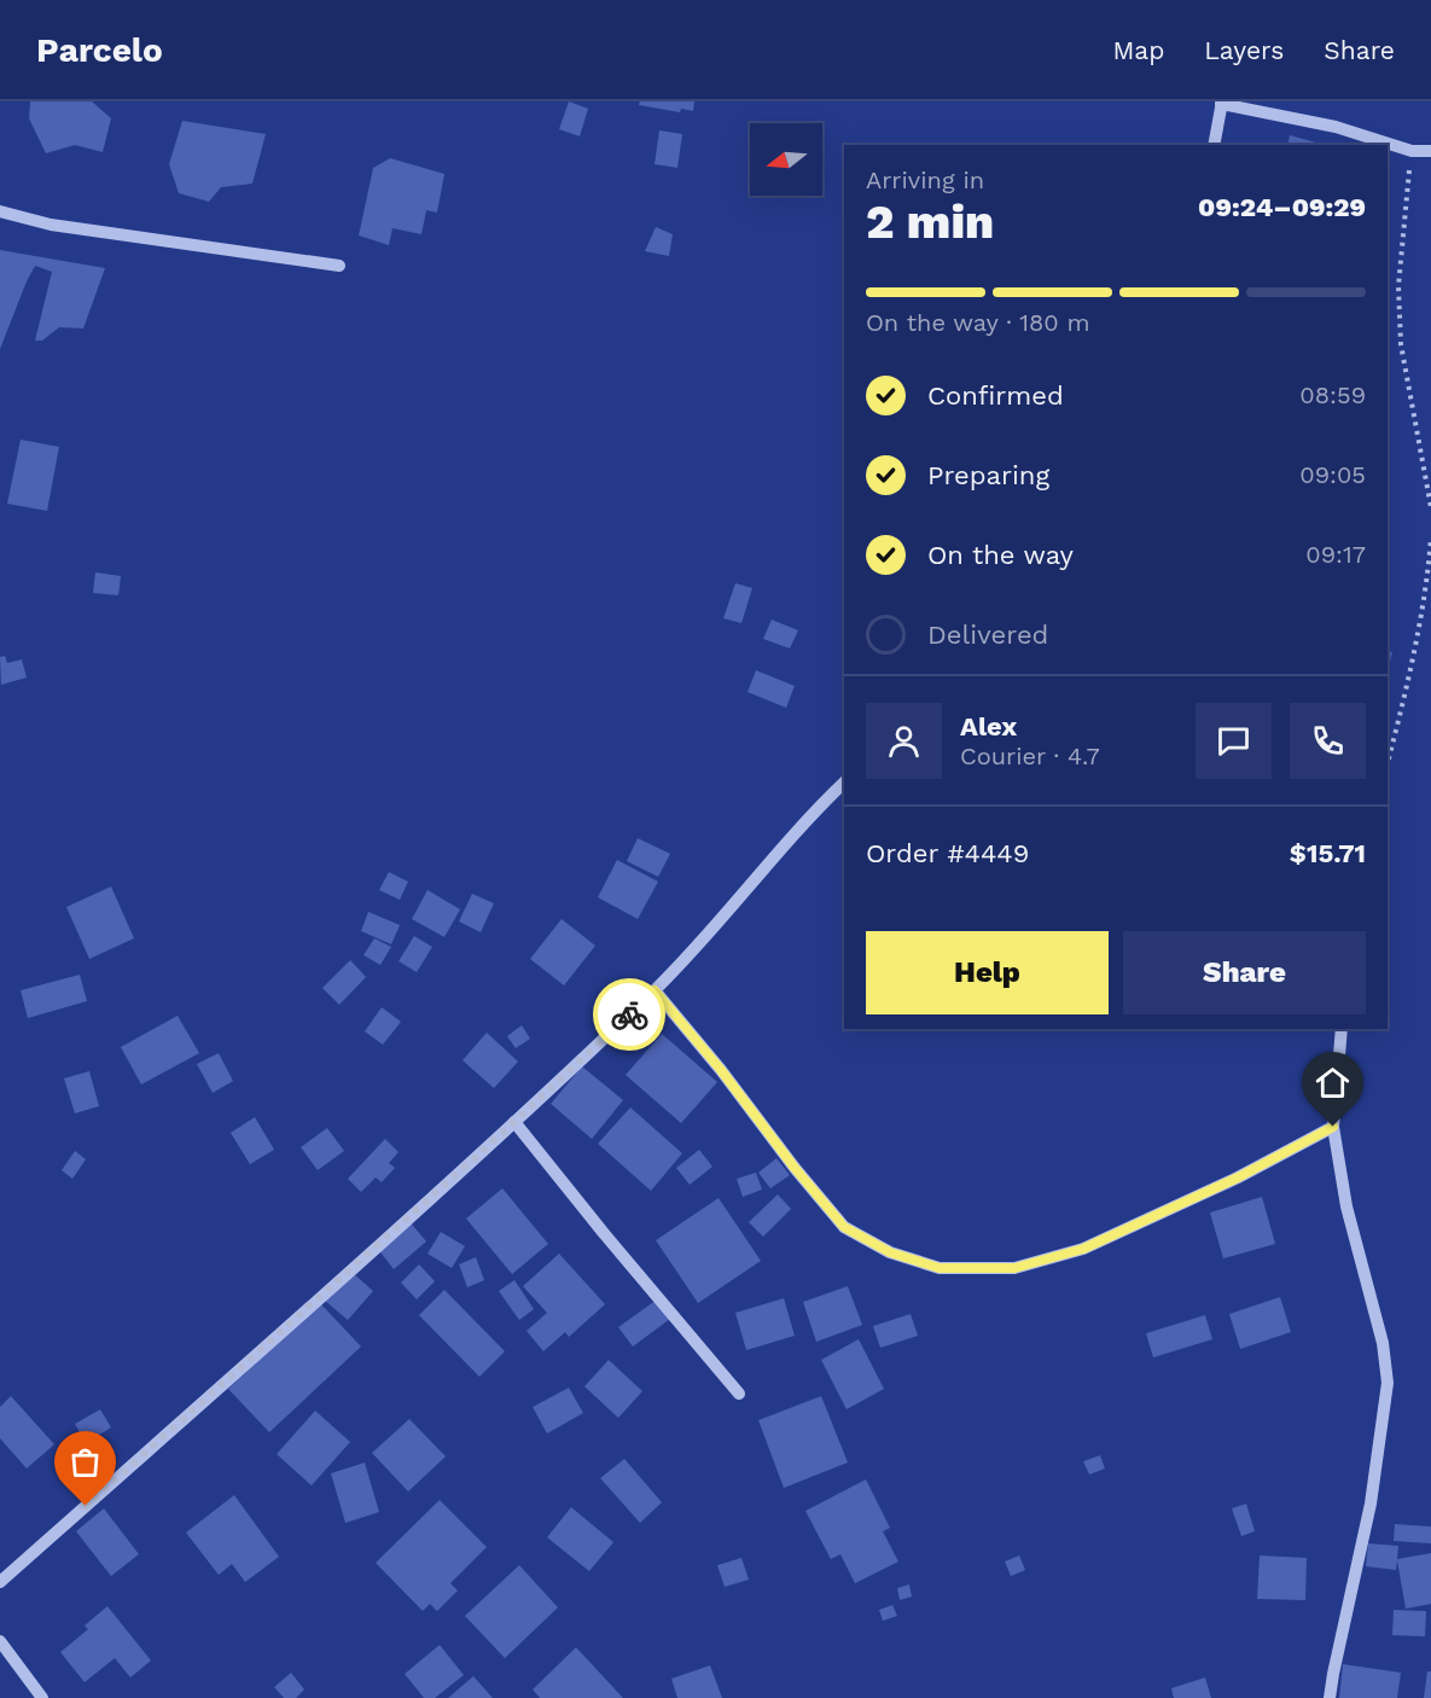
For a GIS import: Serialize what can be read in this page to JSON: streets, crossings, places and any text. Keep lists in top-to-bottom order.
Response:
{
  "north": "left",
  "page": {
    "header": "Parcelo",
    "nav": ["Map", "Layers", "Share"],
    "heading": ["2 min", "Arriving in", "09:24–09:29"],
    "panel": [
      "Alex",
      "Courier · 4.7",
      "Order #4449",
      "$15.71"
    ],
    "bar": "On the way · 180 m",
    "list": [
      ["Confirmed", "08:59"],
      ["Preparing", "09:05"],
      ["On the way", "09:17"],
      "Delivered"
    ],
    "buttons": ["Help", "Share"]
  }
}
